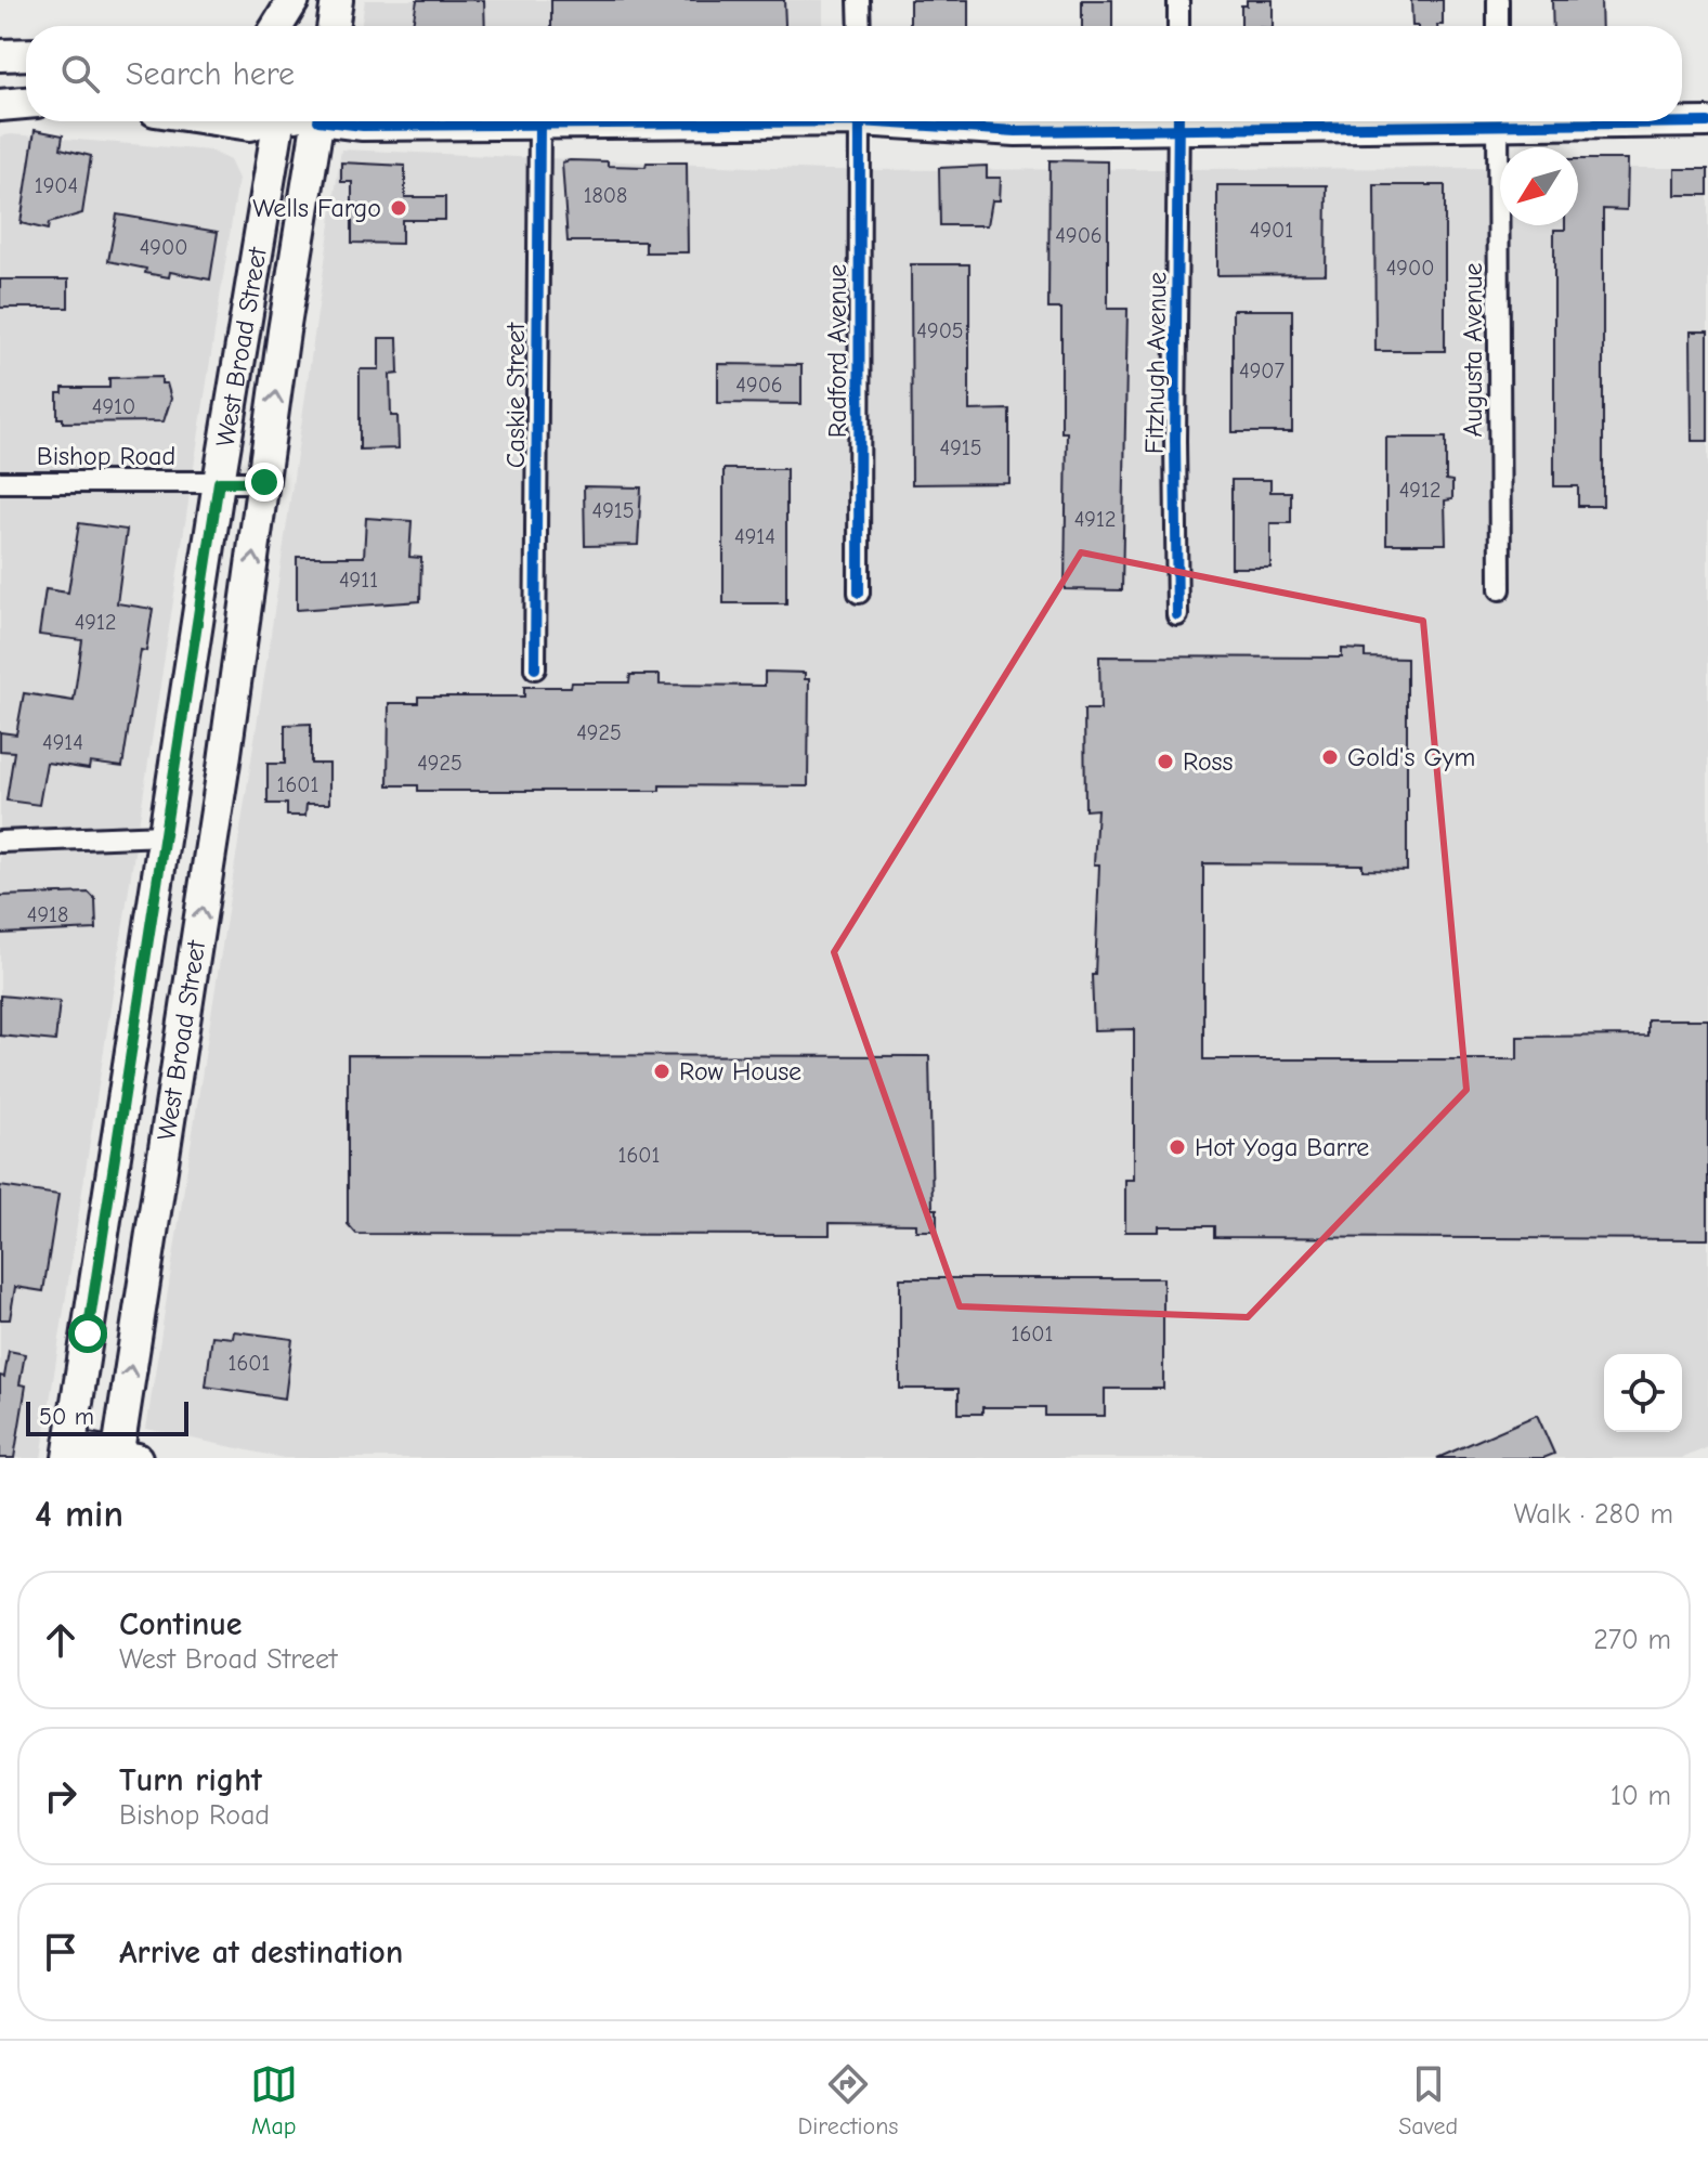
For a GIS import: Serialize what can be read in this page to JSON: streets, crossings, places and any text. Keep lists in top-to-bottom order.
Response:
{
  "streets": {
    "main road": ["West Broad Street"],
    "street": [
      "Augusta Avenue",
      "Radford Avenue",
      "Fitzhugh Avenue",
      "Caskie Street",
      "Bishop Road"
    ]
  },
  "crossings": [
    ["West Broad Street", "Bishop Road"]
  ],
  "places": [
    "Wells Fargo",
    "Gold's Gym",
    "Ross",
    "Row House",
    "Hot Yoga Barre"
  ],
  "house_numbers": [
    "1904",
    "1808",
    "4901",
    "4906",
    "4900",
    "4900",
    "4905",
    "4907",
    "4906",
    "4910",
    "4915",
    "4912",
    "4915",
    "4912",
    "4914",
    "4911",
    "4912",
    "4925",
    "4914",
    "4925",
    "1601",
    "4918",
    "1601",
    "1601",
    "1601"
  ],
  "scale_bar": "50 m",
  "north": "bottom left",
  "page": {
    "search": "Search here",
    "scale": "50 m",
    "heading": ["4 min", "Walk · 280 m"],
    "list": [
      ["Continue", "West Broad Street", "270 m"],
      ["Turn right", "Bishop Road", "10 m"],
      "Arrive at destination"
    ],
    "nav": ["Map", "Directions", "Saved"]
  }
}
